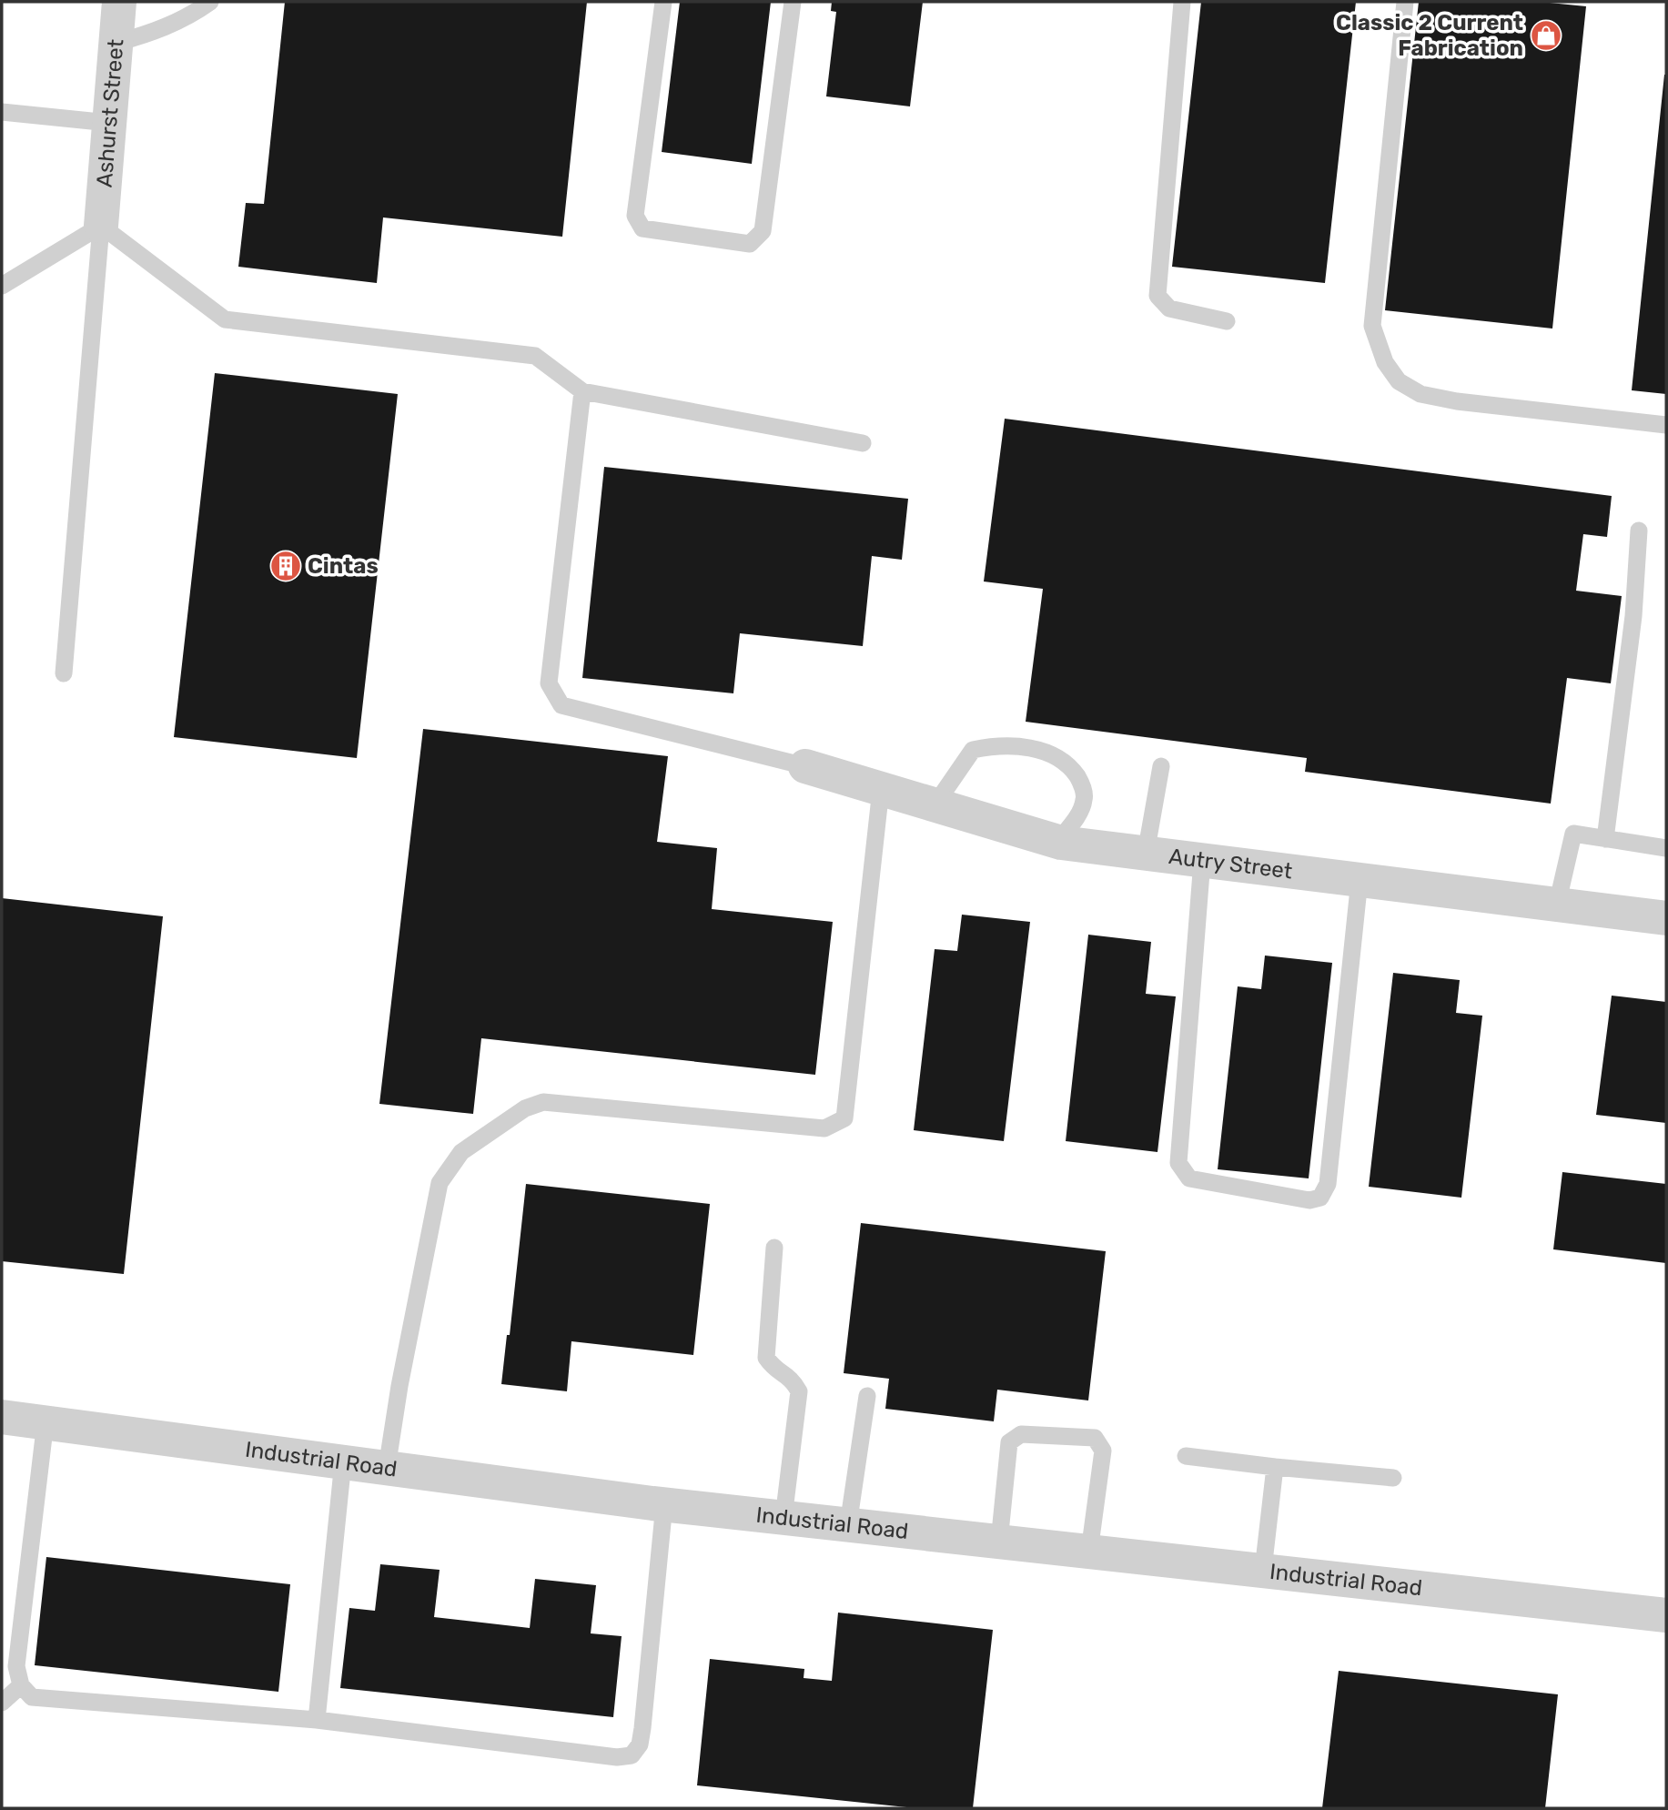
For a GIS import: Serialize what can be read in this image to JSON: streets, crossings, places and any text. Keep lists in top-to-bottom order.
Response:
{
  "streets": {
    "street": ["Ashurst Street", "Autry Street", "Industrial Road"]
  },
  "places": {
    "shop": ["Classic 2 Current Fabrication"],
    "building": ["Cintas"]
  }
}
